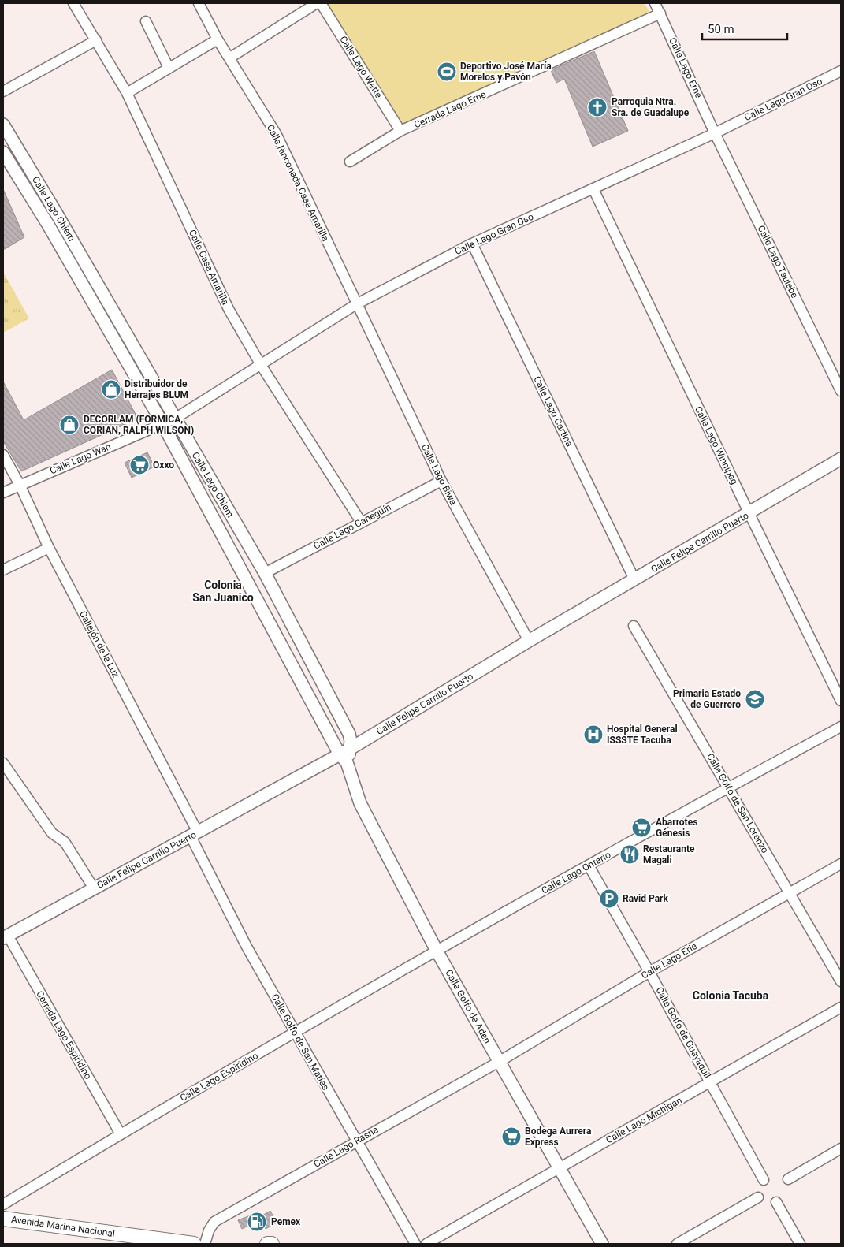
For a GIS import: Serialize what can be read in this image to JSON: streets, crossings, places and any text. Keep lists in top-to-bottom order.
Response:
{
  "streets": {
    "main road": ["Avenida Marina Nacional"],
    "street": [
      "Calle Lago Wette",
      "Calle Lago Erne",
      "Calle Lago Gran Oso",
      "Cerrada Lago Erne",
      "Calle Rinconada Casa Amarilla",
      "Calle Lago Chiem",
      "Calle Lago Taulebe",
      "Calle Casa Amarilla",
      "Calle Lago Cartina",
      "Calle Lago Winnipeg",
      "Calle Lago Wan",
      "Calle Lago Biwa",
      "Calle Lago Caneguín",
      "Calle Felipe Carrillo Puerto",
      "Callejón de la Luz",
      "Calle Golfo de San Lorenzo",
      "Calle Lago Ontario",
      "Calle Lago Erie",
      "Calle Golfo de Aden",
      "Calle Golfo de Guayaquil",
      "Cerrada Lago Espiridino",
      "Calle Golfo de San Matías",
      "Calle Lago Espiridino",
      "Calle Lago Michigan",
      "Calle Lago Rasna"
    ]
  },
  "crossings": [
    ["Calle Lago Wette", "Cerrada Lago Erne"],
    ["Calle Lago Erne", "Calle Lago Gran Oso"],
    ["Calle Lago Erne", "Cerrada Lago Erne"],
    ["Calle Lago Erne", "Calle Lago Taulebe"],
    ["Calle Lago Gran Oso", "Calle Rinconada Casa Amarilla"],
    ["Calle Lago Gran Oso", "Calle Lago Chiem"],
    ["Calle Lago Gran Oso", "Calle Lago Taulebe"],
    ["Calle Lago Gran Oso", "Calle Casa Amarilla"],
    ["Calle Lago Gran Oso", "Calle Lago Cartina"],
    ["Calle Lago Gran Oso", "Calle Lago Winnipeg"],
    ["Calle Lago Gran Oso", "Calle Lago Wan"],
    ["Calle Lago Gran Oso", "Calle Lago Biwa"],
    ["Calle Rinconada Casa Amarilla", "Calle Lago Biwa"],
    ["Calle Lago Chiem", "Calle Lago Wan"],
    ["Calle Lago Chiem", "Calle Lago Caneguín"],
    ["Calle Lago Chiem", "Calle Felipe Carrillo Puerto"],
    ["Calle Lago Chiem", "Calle Golfo de Aden"],
    ["Calle Casa Amarilla", "Calle Lago Caneguín"],
    ["Calle Lago Cartina", "Calle Felipe Carrillo Puerto"],
    ["Calle Lago Winnipeg", "Calle Felipe Carrillo Puerto"],
    ["Calle Lago Wan", "Callejón de la Luz"],
    ["Calle Lago Biwa", "Calle Lago Caneguín"],
    ["Calle Lago Biwa", "Calle Felipe Carrillo Puerto"],
    ["Calle Felipe Carrillo Puerto", "Callejón de la Luz"],
    ["Calle Felipe Carrillo Puerto", "Calle Golfo de Aden"],
    ["Calle Felipe Carrillo Puerto", "Cerrada Lago Espiridino"],
    ["Calle Felipe Carrillo Puerto", "Calle Golfo de San Matías"],
    ["Callejón de la Luz", "Calle Golfo de San Matías"],
    ["Calle Golfo de San Lorenzo", "Calle Lago Ontario"],
    ["Calle Golfo de San Lorenzo", "Calle Lago Erie"],
    ["Calle Lago Ontario", "Calle Golfo de Aden"],
    ["Calle Lago Ontario", "Calle Golfo de Guayaquil"],
    ["Calle Lago Ontario", "Calle Lago Espiridino"],
    ["Calle Lago Erie", "Calle Golfo de Aden"],
    ["Calle Lago Erie", "Calle Golfo de Guayaquil"],
    ["Calle Lago Erie", "Calle Lago Rasna"],
    ["Calle Golfo de Aden", "Calle Lago Espiridino"],
    ["Calle Golfo de Aden", "Calle Lago Michigan"],
    ["Calle Golfo de Aden", "Calle Lago Rasna"],
    ["Calle Golfo de Guayaquil", "Calle Lago Michigan"],
    ["Cerrada Lago Espiridino", "Calle Lago Espiridino"],
    ["Calle Golfo de San Matías", "Calle Lago Espiridino"],
    ["Calle Golfo de San Matías", "Calle Lago Rasna"]
  ],
  "districts": ["Colonia San Juanico", "Colonia Tacuba"],
  "places": {
    "sports": ["Deportivo José María Morelos y Pavón"],
    "church": ["Parroquia Ntra. Sra. de Guadalupe"],
    "shop": ["Distribuidor de Herrajes BLUM", "DECORLAM (FORMICA, CORIAN, RALPH WILSON)"],
    "supermarket": ["Oxxo", "Abarrotes Génesis", "Bodega Aurrera Express"],
    "school or university": ["Primaria Estado de Guerrero"],
    "hospital": ["Hospital General ISSSTE Tacuba"],
    "restaurant": ["Restaurante Magali"],
    "parking": ["Ravid Park"],
    "fuel station": ["Pemex"]
  },
  "scale_bar": "50 m"
}
